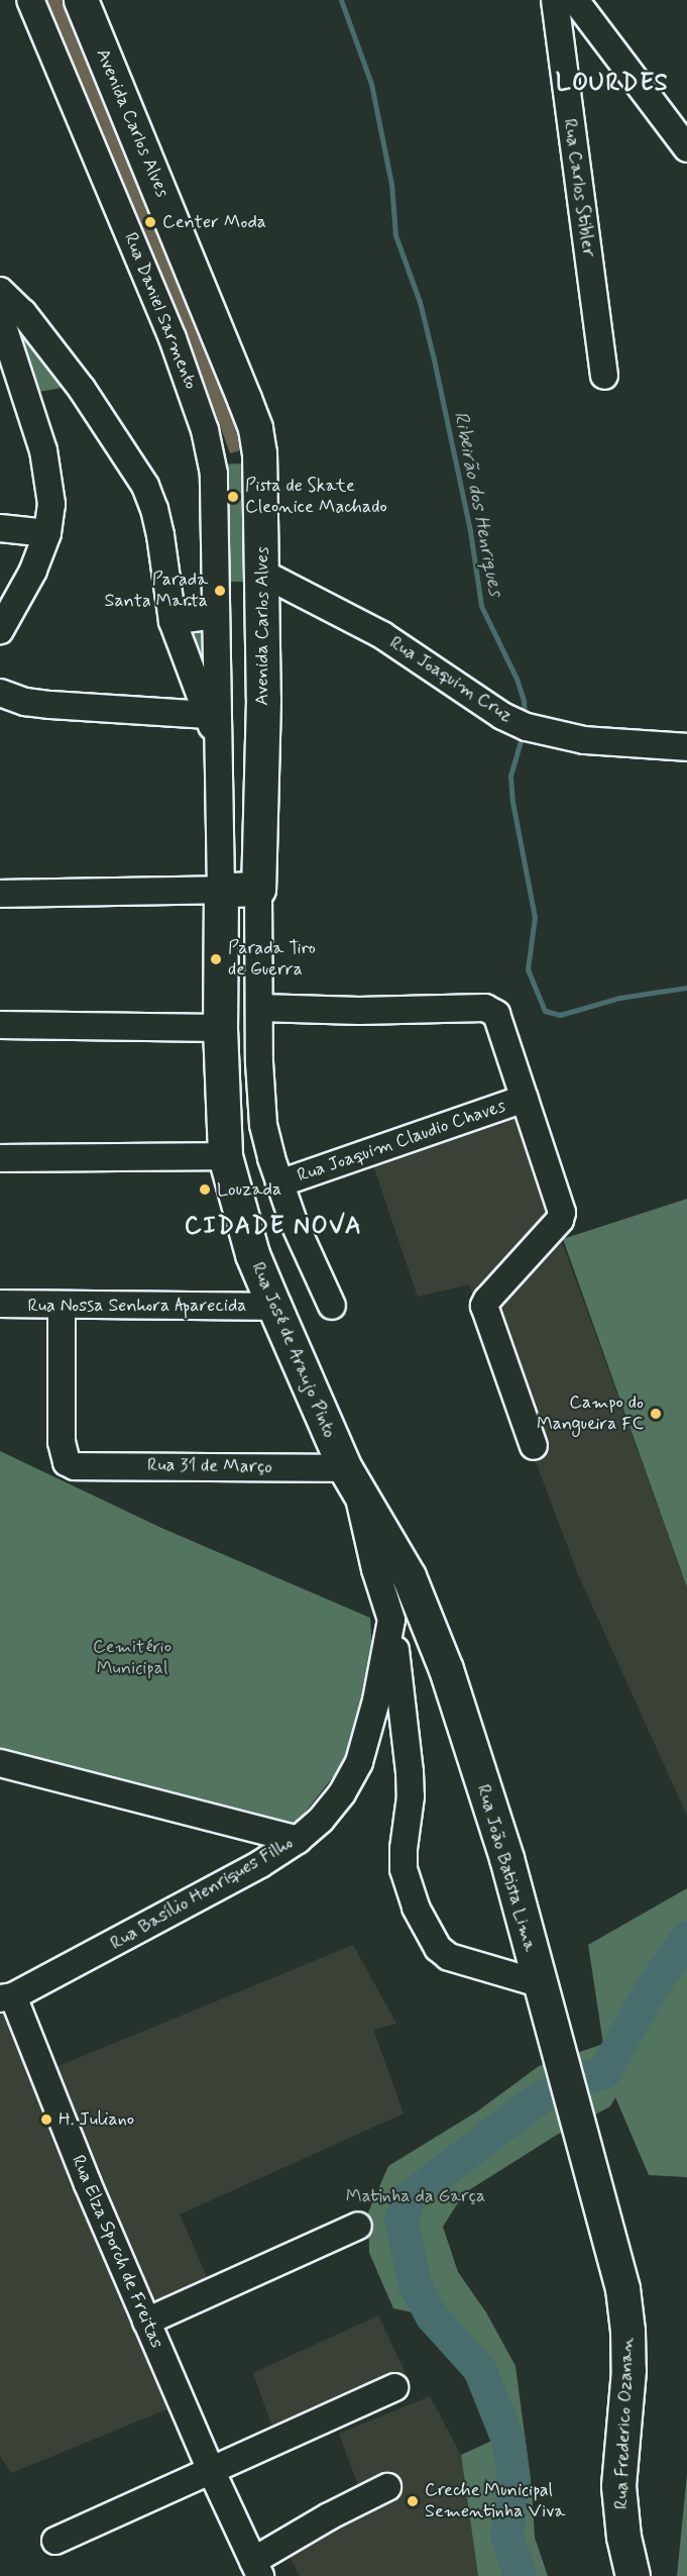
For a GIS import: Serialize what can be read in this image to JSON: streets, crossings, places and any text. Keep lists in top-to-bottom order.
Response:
{
  "streets": {
    "main road": [
      "Avenida Carlos Alves",
      "Rua José de Araujo Pinto",
      "Rua João Batista Lima",
      "Rua Frederico Ozanan"
    ],
    "street": [
      "Rua Carlos Stibler",
      "Rua Daniel Sarmento",
      "Rua Joaquim Cruz",
      "Rua Joaquim Claudio Chaves",
      "Rua Nossa Senhora Aparecida",
      "Rua 31 de Março",
      "Rua Basílio Henriques Filho",
      "Rua Elza Sporch de Freitas"
    ]
  },
  "crossings": [
    ["Avenida Carlos Alves", "Rua Joaquim Cruz"],
    ["Rua Nossa Senhora Aparecida", "Rua José de Araujo Pinto"],
    ["Rua Nossa Senhora Aparecida", "Rua 31 de Março"],
    ["Rua José de Araujo Pinto", "Rua 31 de Março"],
    ["Rua José de Araujo Pinto", "Rua João Batista Lima"],
    ["Rua José de Araujo Pinto", "Rua Basílio Henriques Filho"],
    ["Rua 31 de Março", "Rua Basílio Henriques Filho"],
    ["Rua João Batista Lima", "Rua Frederico Ozanan"],
    ["Rua Basílio Henriques Filho", "Rua Elza Sporch de Freitas"]
  ],
  "districts": ["LOURDES", "CIDADE NOVA"],
  "water": ["Ribeirão dos Henriques"],
  "parks": ["Cemitério Municipal", "Matinha da Garça"],
  "places": [
    "Center Moda",
    "Pista de Skate Cleonice Machado",
    "Parada Santa Marta",
    "Parada Tiro de Guerra",
    "Louzada",
    "Campo do Mangueira FC",
    "H. Juliano",
    "Creche Municipal Sementinha Viva"
  ]
}
